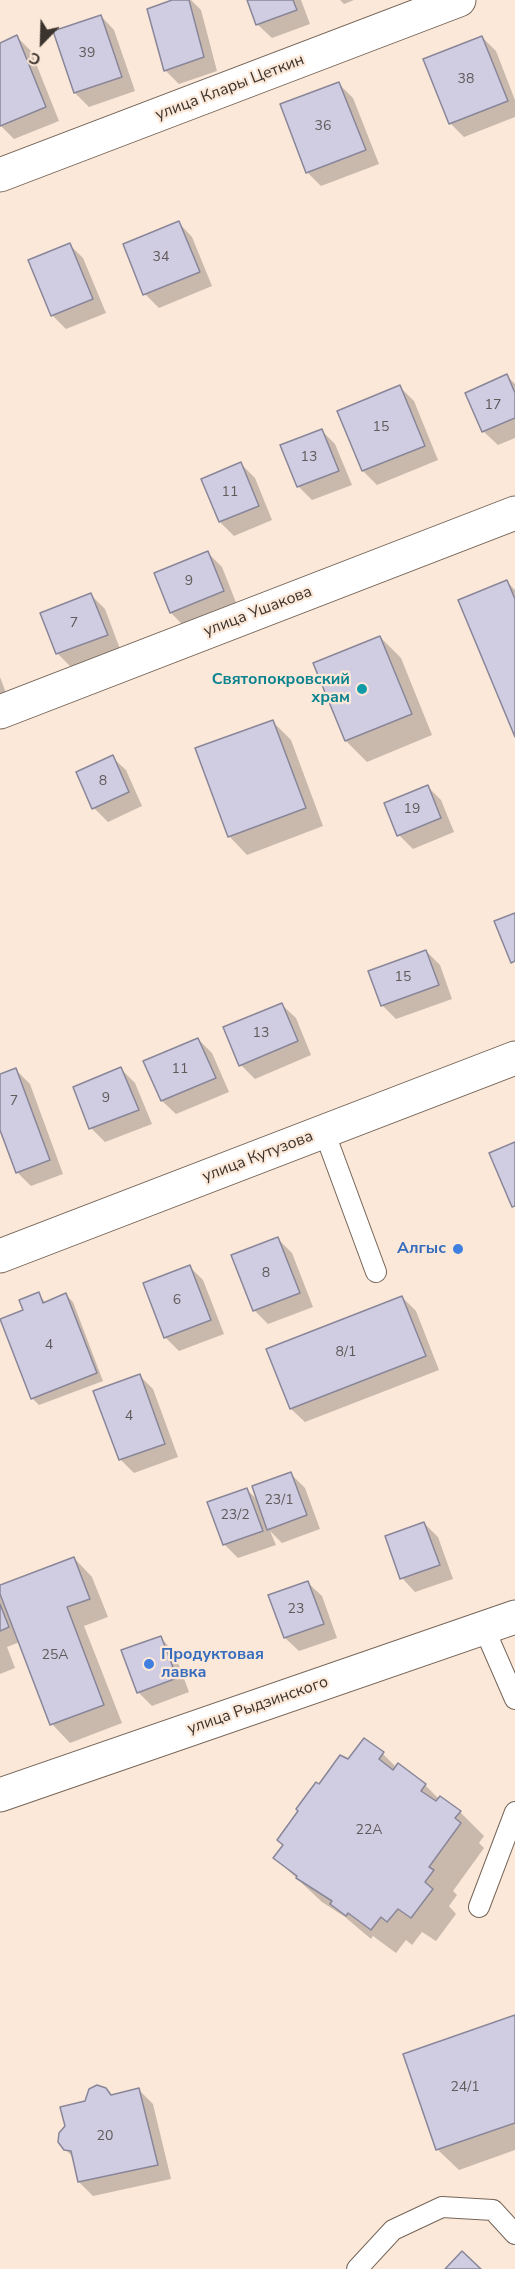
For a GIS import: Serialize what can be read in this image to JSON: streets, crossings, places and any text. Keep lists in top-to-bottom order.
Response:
{
  "streets": {
    "street": [
      "улица Клары Цеткин",
      "улица Ушакова",
      "улица Кутузова",
      "улица Рыдзинского"
    ]
  },
  "places": ["Святопокровский храм", "Алгыс", "Продуктовая лавка"],
  "house_numbers": [
    "39",
    "38",
    "36",
    "34",
    "17",
    "15",
    "13",
    "11",
    "9",
    "7",
    "8",
    "19",
    "15",
    "13",
    "11",
    "9",
    "7",
    "8",
    "6",
    "4",
    "8/1",
    "4",
    "23/1",
    "23/2",
    "23",
    "25А",
    "22А",
    "24/1",
    "20"
  ],
  "north": "bottom left"
}
